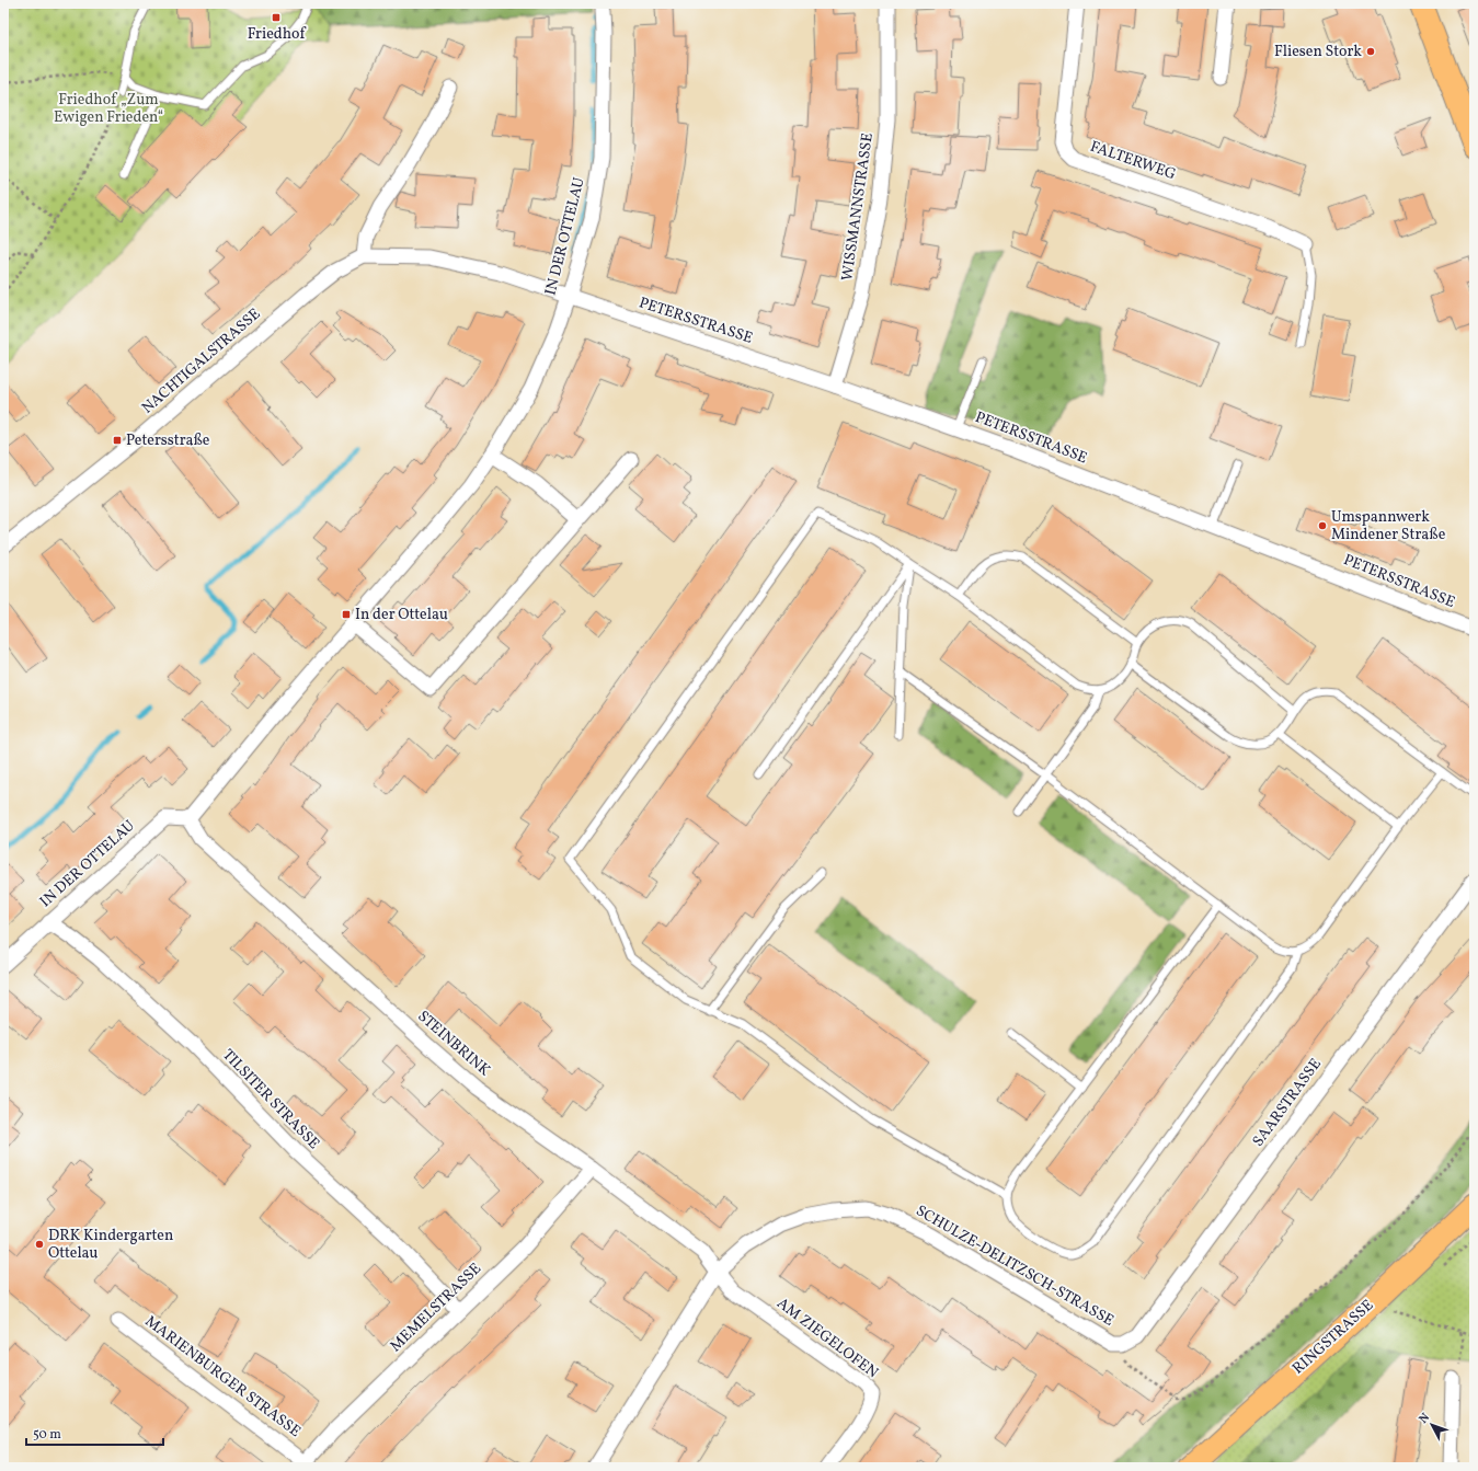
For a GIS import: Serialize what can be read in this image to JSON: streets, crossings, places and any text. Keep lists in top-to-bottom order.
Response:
{
  "streets": {
    "main road": ["RINGSTRASSE"],
    "street": [
      "FALTERWEG",
      "WISSMANNSTRASSE",
      "IN DER OTTELAU",
      "PETERSSTRASSE",
      "NACHTIGALSTRASSE",
      "STEINBRINK",
      "TILSITER STRASSE",
      "SAARSTRASSE",
      "SCHULZE-DELITZSCH-STRASSE",
      "MEMELSTRASSE",
      "AM ZIEGELOFEN",
      "MARIENBURGER STRASSE"
    ]
  },
  "crossings": [
    ["WISSMANNSTRASSE", "PETERSSTRASSE"],
    ["IN DER OTTELAU", "PETERSSTRASSE"],
    ["IN DER OTTELAU", "NACHTIGALSTRASSE"],
    ["IN DER OTTELAU", "STEINBRINK"],
    ["IN DER OTTELAU", "TILSITER STRASSE"],
    ["PETERSSTRASSE", "NACHTIGALSTRASSE"],
    ["STEINBRINK", "SCHULZE-DELITZSCH-STRASSE"],
    ["STEINBRINK", "MEMELSTRASSE"],
    ["STEINBRINK", "AM ZIEGELOFEN"],
    ["TILSITER STRASSE", "MEMELSTRASSE"],
    ["SAARSTRASSE", "SCHULZE-DELITZSCH-STRASSE"],
    ["SCHULZE-DELITZSCH-STRASSE", "AM ZIEGELOFEN"],
    ["MEMELSTRASSE", "MARIENBURGER STRASSE"]
  ],
  "parks": ["Friedhof „Zum Ewigen Frieden“"],
  "places": {
    "transit": ["Friedhof", "Petersstraße", "In der Ottelau"],
    "other": ["Fliesen Stork", "Umspannwerk Mindener Straße", "DRK Kindergarten Ottelau"]
  },
  "scale_bar": "50 m",
  "north": "top left"
}
